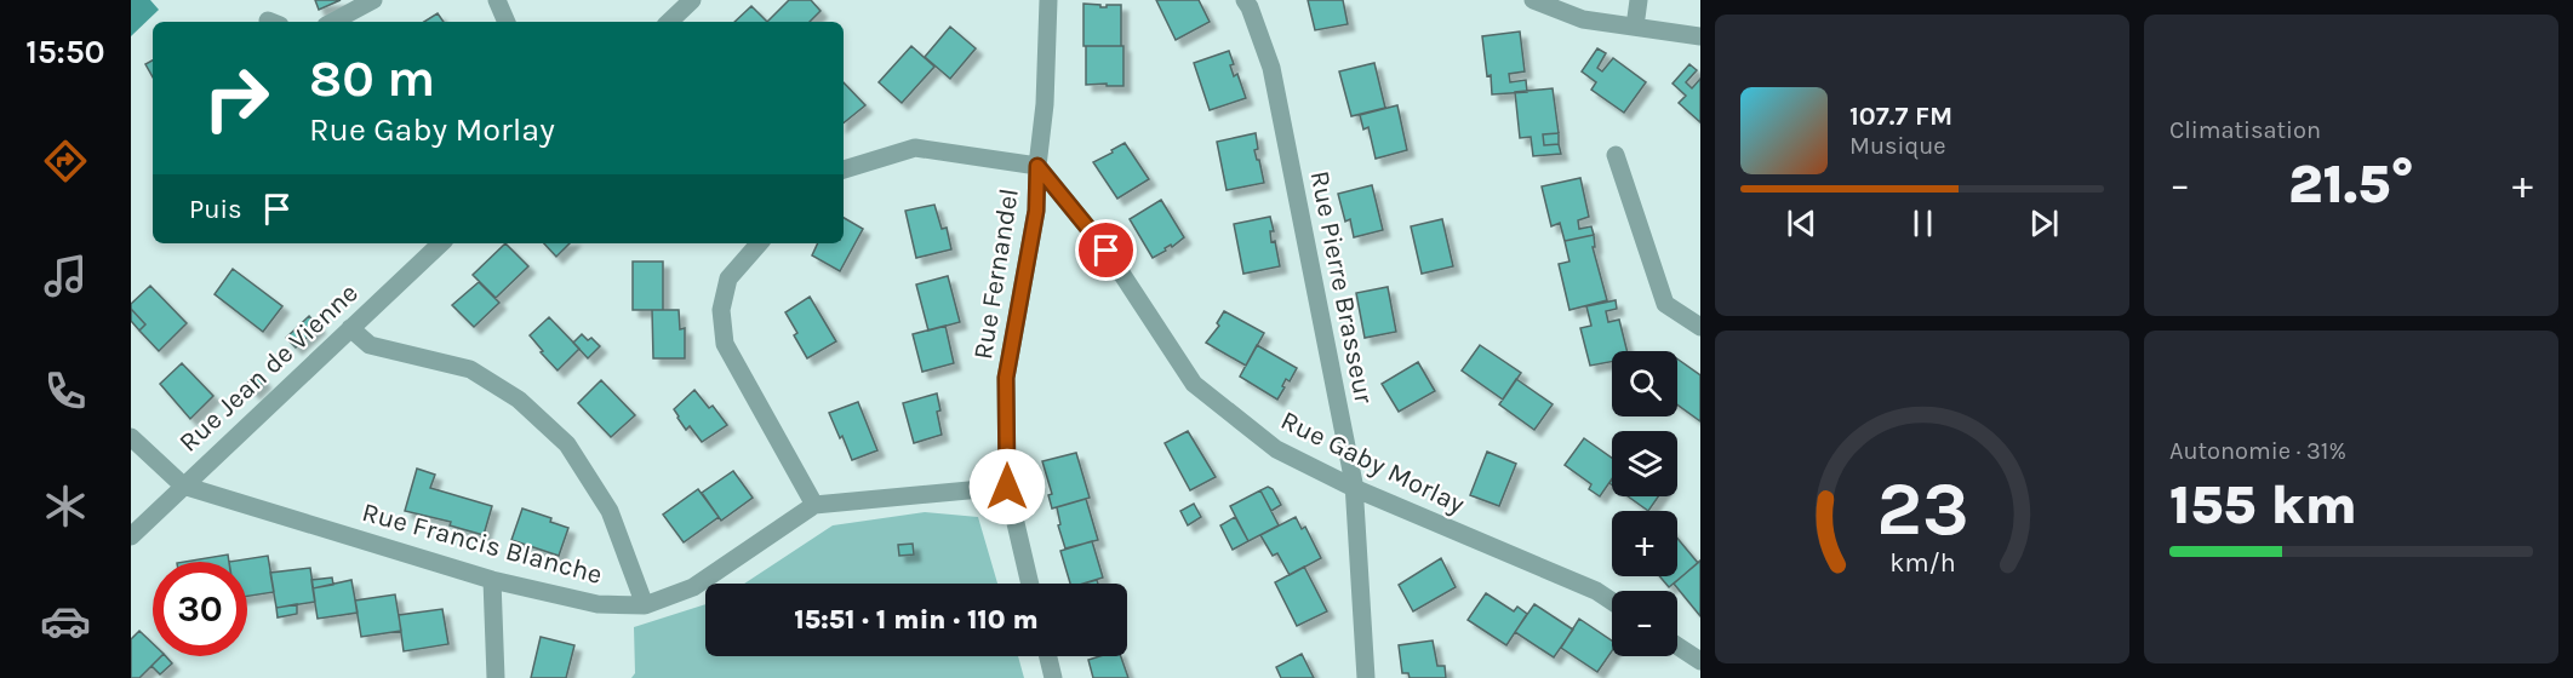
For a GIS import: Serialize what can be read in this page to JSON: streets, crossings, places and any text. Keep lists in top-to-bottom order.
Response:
{
  "streets": {
    "street": [
      "Rue Fernandel",
      "Rue Pierre Brasseur",
      "Rue Jean de Vienne",
      "Rue Gaby Morlay",
      "Rue Francis Blanche"
    ]
  },
  "crossings": [
    ["Rue Fernandel", "Rue Gaby Morlay"],
    ["Rue Fernandel", "Rue Francis Blanche"],
    ["Rue Pierre Brasseur", "Rue Gaby Morlay"],
    ["Rue Jean de Vienne", "Rue Francis Blanche"]
  ],
  "page": {
    "tabs": "15:50",
    "tile": [
      "Climatisation",
      ["Autonomie · 31%", "155 km"]
    ],
    "turn": ["80 m", "Rue Gaby Morlay"],
    "song": ["107.7 FM", "Musique"],
    "heat": ["−", "21.5°", "+"],
    "then": "Puis",
    "map_buttons": ["+", "−"],
    "limit": "30",
    "trip": "15:51 · 1 min · 110 m",
    "gauge": ["23", "km/h"]
  }
}
